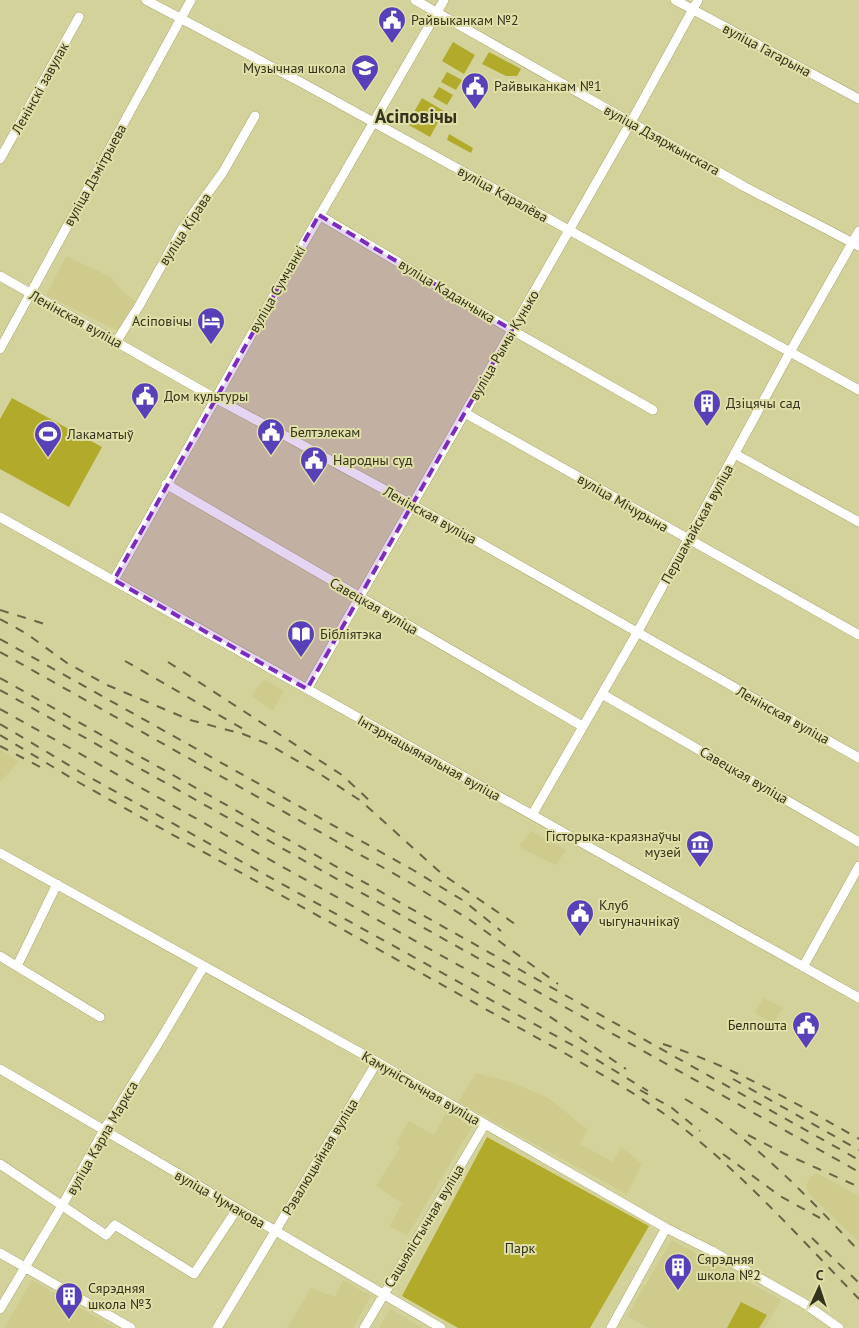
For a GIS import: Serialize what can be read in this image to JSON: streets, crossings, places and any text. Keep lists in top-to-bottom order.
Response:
{
  "streets": {
    "street": [
      "вуліца Гагарына",
      "Ленінскі завулак",
      "вуліца Дзяржынскага",
      "вуліца Дзмітрыева",
      "вуліца Каралёва",
      "вуліца Кірава",
      "вуліца Сумчанкі",
      "вуліца Каданчыка",
      "Ленінская вуліца",
      "вуліца Рымы Кунько",
      "вуліца Мічурына",
      "Першамайская вуліца",
      "Савецкая вуліца",
      "Інтэрнацыянальная вуліца",
      "Камуністычная вуліца",
      "вуліца Карла Маркса",
      "Рэвалюцыйная вуліца",
      "вуліца Чумакова",
      "Сацыялістычная вуліца"
    ]
  },
  "crossings": [
    ["вуліца Гагарына", "вуліца Рымы Кунько"],
    ["вуліца Дзяржынскага", "вуліца Сумчанкі"],
    ["вуліца Дзяржынскага", "вуліца Рымы Кунько"],
    ["вуліца Дзяржынскага", "Першамайская вуліца"],
    ["вуліца Дзмітрыева", "вуліца Каралёва"],
    ["вуліца Дзмітрыева", "Ленінская вуліца"],
    ["вуліца Каралёва", "вуліца Сумчанкі"],
    ["вуліца Каралёва", "вуліца Рымы Кунько"],
    ["вуліца Каралёва", "Першамайская вуліца"],
    ["вуліца Кірава", "Ленінская вуліца"],
    ["вуліца Сумчанкі", "вуліца Каданчыка"],
    ["вуліца Сумчанкі", "Ленінская вуліца"],
    ["вуліца Сумчанкі", "Савецкая вуліца"],
    ["вуліца Сумчанкі", "Інтэрнацыянальная вуліца"],
    ["вуліца Каданчыка", "вуліца Рымы Кунько"],
    ["Ленінская вуліца", "вуліца Рымы Кунько"],
    ["Ленінская вуліца", "Першамайская вуліца"],
    ["вуліца Рымы Кунько", "вуліца Мічурына"],
    ["вуліца Рымы Кунько", "Савецкая вуліца"],
    ["вуліца Рымы Кунько", "Інтэрнацыянальная вуліца"],
    ["вуліца Мічурына", "Першамайская вуліца"],
    ["Першамайская вуліца", "Савецкая вуліца"],
    ["Першамайская вуліца", "Інтэрнацыянальная вуліца"],
    ["Камуністычная вуліца", "вуліца Карла Маркса"],
    ["Камуністычная вуліца", "Рэвалюцыйная вуліца"],
    ["Камуністычная вуліца", "Сацыялістычная вуліца"],
    ["вуліца Карла Маркса", "вуліца Чумакова"],
    ["Рэвалюцыйная вуліца", "вуліца Чумакова"],
    ["вуліца Чумакова", "Сацыялістычная вуліца"]
  ],
  "districts": ["Асіповічы"],
  "parks": ["Парк"],
  "places": {
    "public building": [
      "Райвыканкам №2",
      "Райвыканкам №1",
      "Дом культуры",
      "Белтэлекам",
      "Народны суд",
      "Клуб чыгуначнікаў",
      "Белпошта"
    ],
    "school or university": ["Музычная школа"],
    "hotel": ["Асіповічы"],
    "building": ["Дзіцячы сад", "Сярэдняя школа №2", "Сярэдняя школа №3"],
    "sports": ["Лакаматыў"],
    "library": ["Бібліятэка"],
    "museum": ["Гісторыка-краязнаўчы музей"]
  },
  "north": "top"
}
